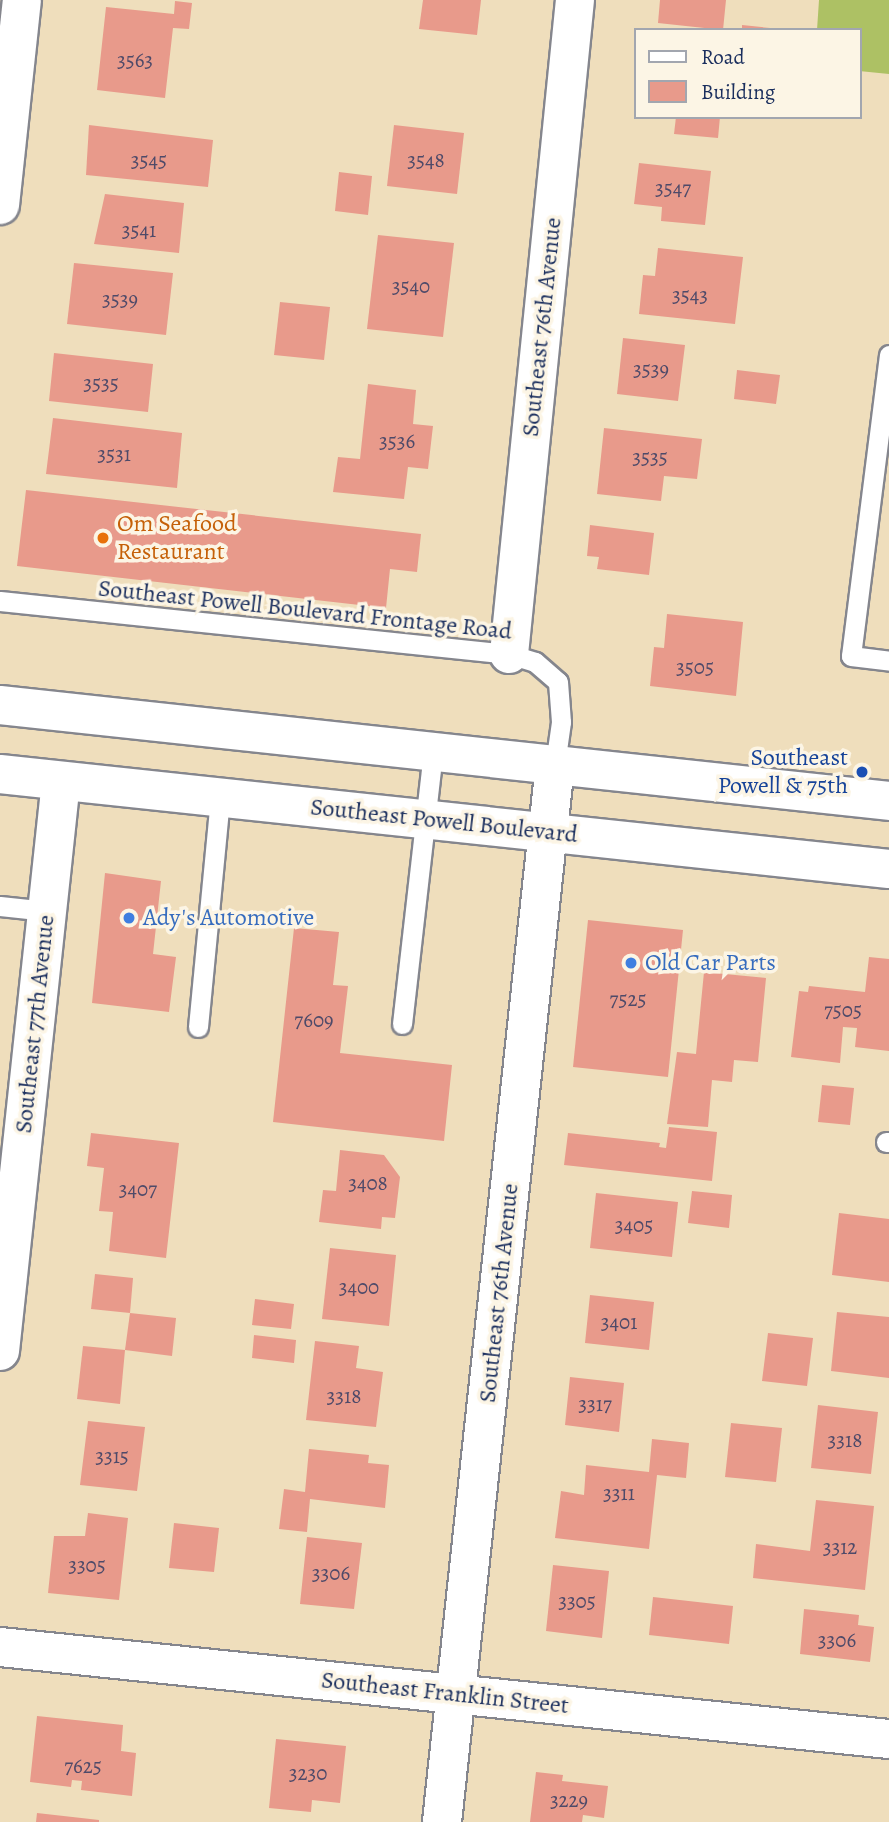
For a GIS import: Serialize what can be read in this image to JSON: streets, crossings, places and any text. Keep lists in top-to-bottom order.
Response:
{
  "streets": {
    "street": [
      "Southeast 76th Avenue",
      "Southeast Powell Boulevard",
      "Southeast 77th Avenue",
      "Southeast Franklin Street"
    ],
    "lane": ["Southeast Powell Boulevard Frontage Road"]
  },
  "crossings": [
    ["Southeast 76th Avenue", "Southeast Powell Boulevard Frontage Road"],
    ["Southeast 76th Avenue", "Southeast Powell Boulevard"],
    ["Southeast 76th Avenue", "Southeast Franklin Street"],
    ["Southeast Powell Boulevard", "Southeast 77th Avenue"]
  ],
  "places": [
    "Om Seafood Restaurant",
    "Southeast Powell & 75th",
    "Ady's Automotive",
    "Old Car Parts"
  ],
  "house_numbers": [
    "3563",
    "3545",
    "3548",
    "3547",
    "3541",
    "3540",
    "3543",
    "3539",
    "3539",
    "3535",
    "3536",
    "3531",
    "3535",
    "3505",
    "7525",
    "7505",
    "7609",
    "3408",
    "3407",
    "3405",
    "3400",
    "3401",
    "3318",
    "3317",
    "3318",
    "3315",
    "3311",
    "3312",
    "3305",
    "3306",
    "3305",
    "3306",
    "7625",
    "3230",
    "3229"
  ],
  "legend": ["Road", "Building"]
}
